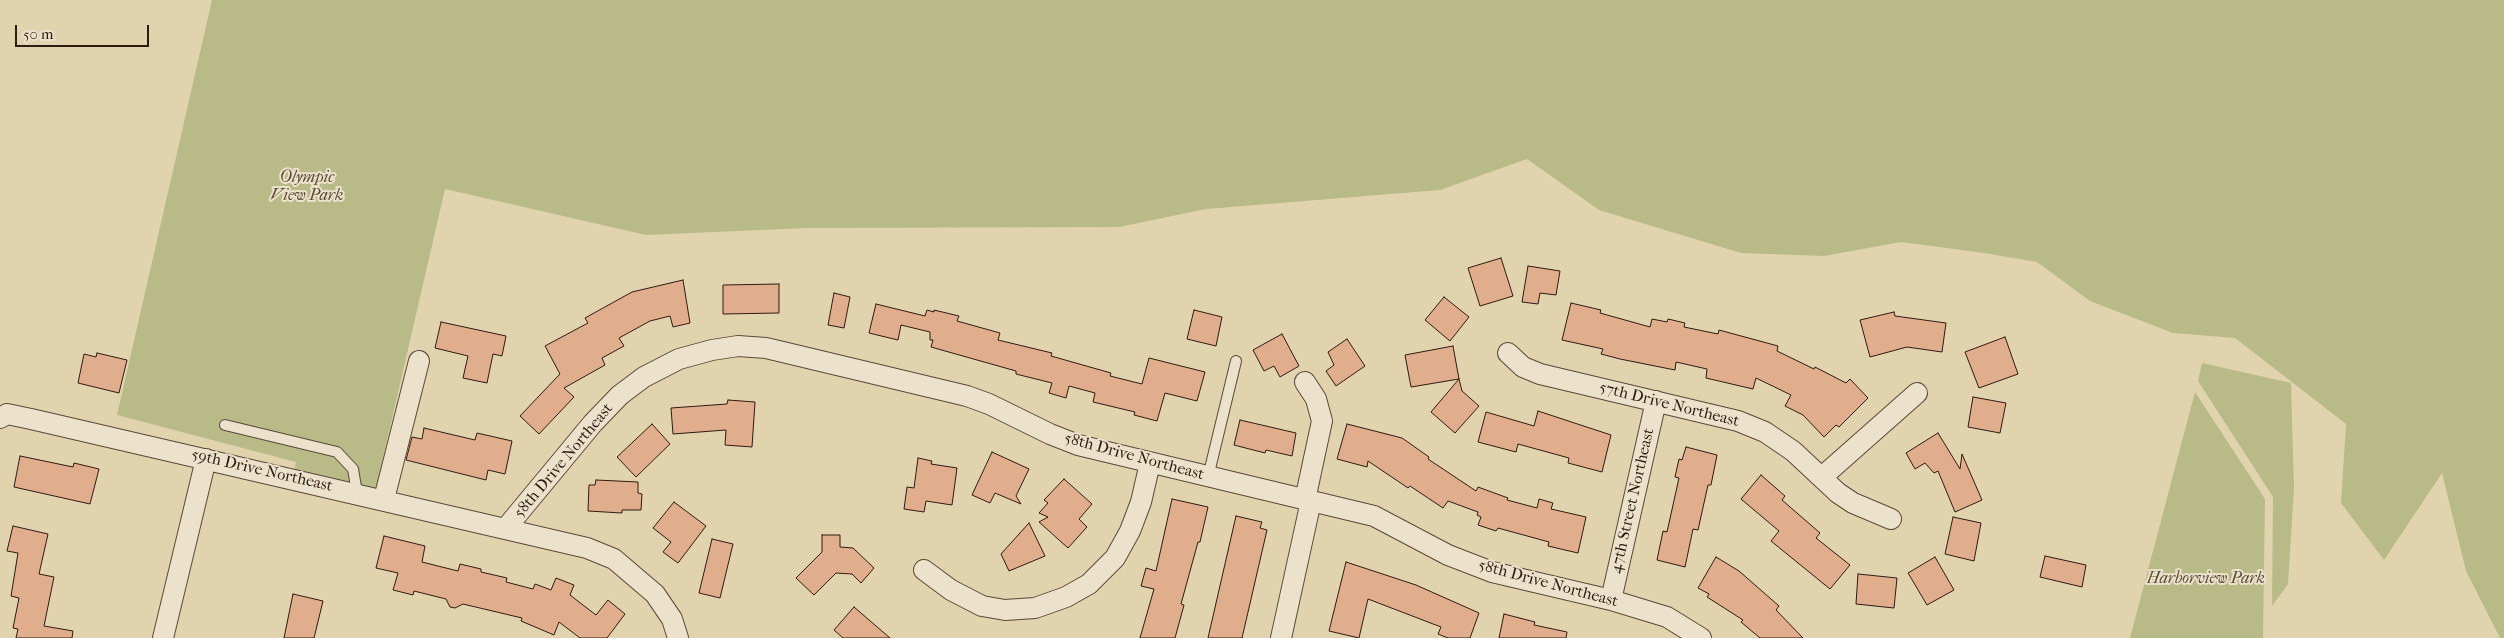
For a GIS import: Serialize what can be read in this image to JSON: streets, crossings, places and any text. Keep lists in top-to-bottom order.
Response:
{
  "streets": {
    "street": [
      "57th Drive Northeast",
      "58th Drive Northeast",
      "59th Drive Northeast",
      "47th Street Northeast"
    ]
  },
  "crossings": [
    ["57th Drive Northeast", "47th Street Northeast"],
    ["58th Drive Northeast", "59th Drive Northeast"],
    ["58th Drive Northeast", "47th Street Northeast"]
  ],
  "parks": ["Olympic View Park", "Harborview Park"],
  "scale_bar": "50 m"
}
